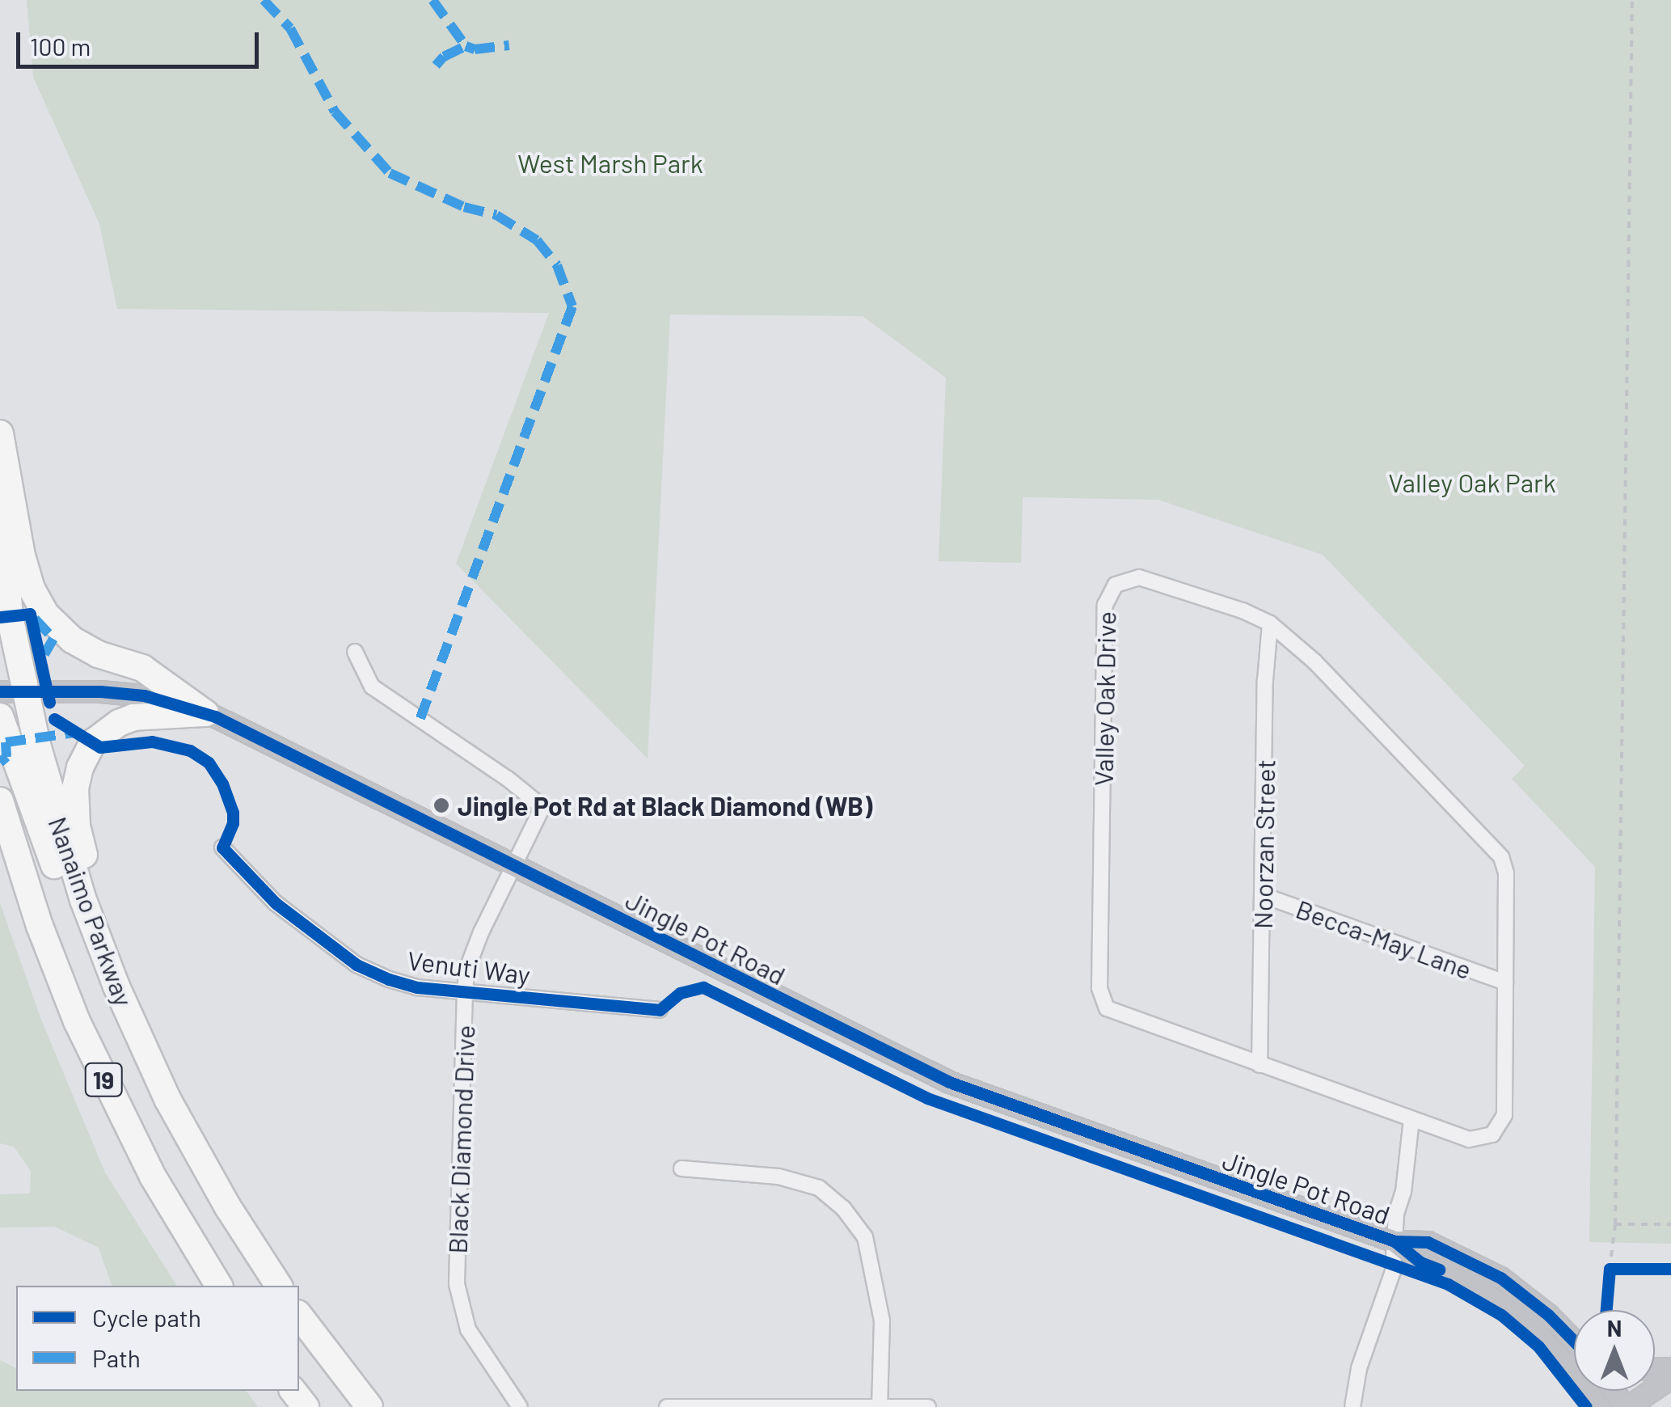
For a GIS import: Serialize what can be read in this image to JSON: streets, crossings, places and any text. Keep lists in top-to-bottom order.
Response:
{
  "streets": {
    "highway": ["Nanaimo Parkway", "19"],
    "main road": ["Jingle Pot Road"],
    "street": [
      "Valley Oak Drive",
      "Noorzan Street",
      "Becca-May Lane",
      "Venuti Way",
      "Black Diamond Drive"
    ]
  },
  "crossings": [
    ["Valley Oak Drive", "Noorzan Street"],
    ["Valley Oak Drive", "Becca-May Lane"],
    ["Noorzan Street", "Becca-May Lane"],
    ["Nanaimo Parkway", "Jingle Pot Road"],
    ["Jingle Pot Road", "Black Diamond Drive"],
    ["Venuti Way", "Black Diamond Drive"]
  ],
  "parks": ["West Marsh Park", "Valley Oak Park"],
  "places": ["Jingle Pot Rd at Black Diamond (WB)"],
  "legend": ["Cycle path", "Path"],
  "scale_bar": "100 m",
  "north": "top"
}
